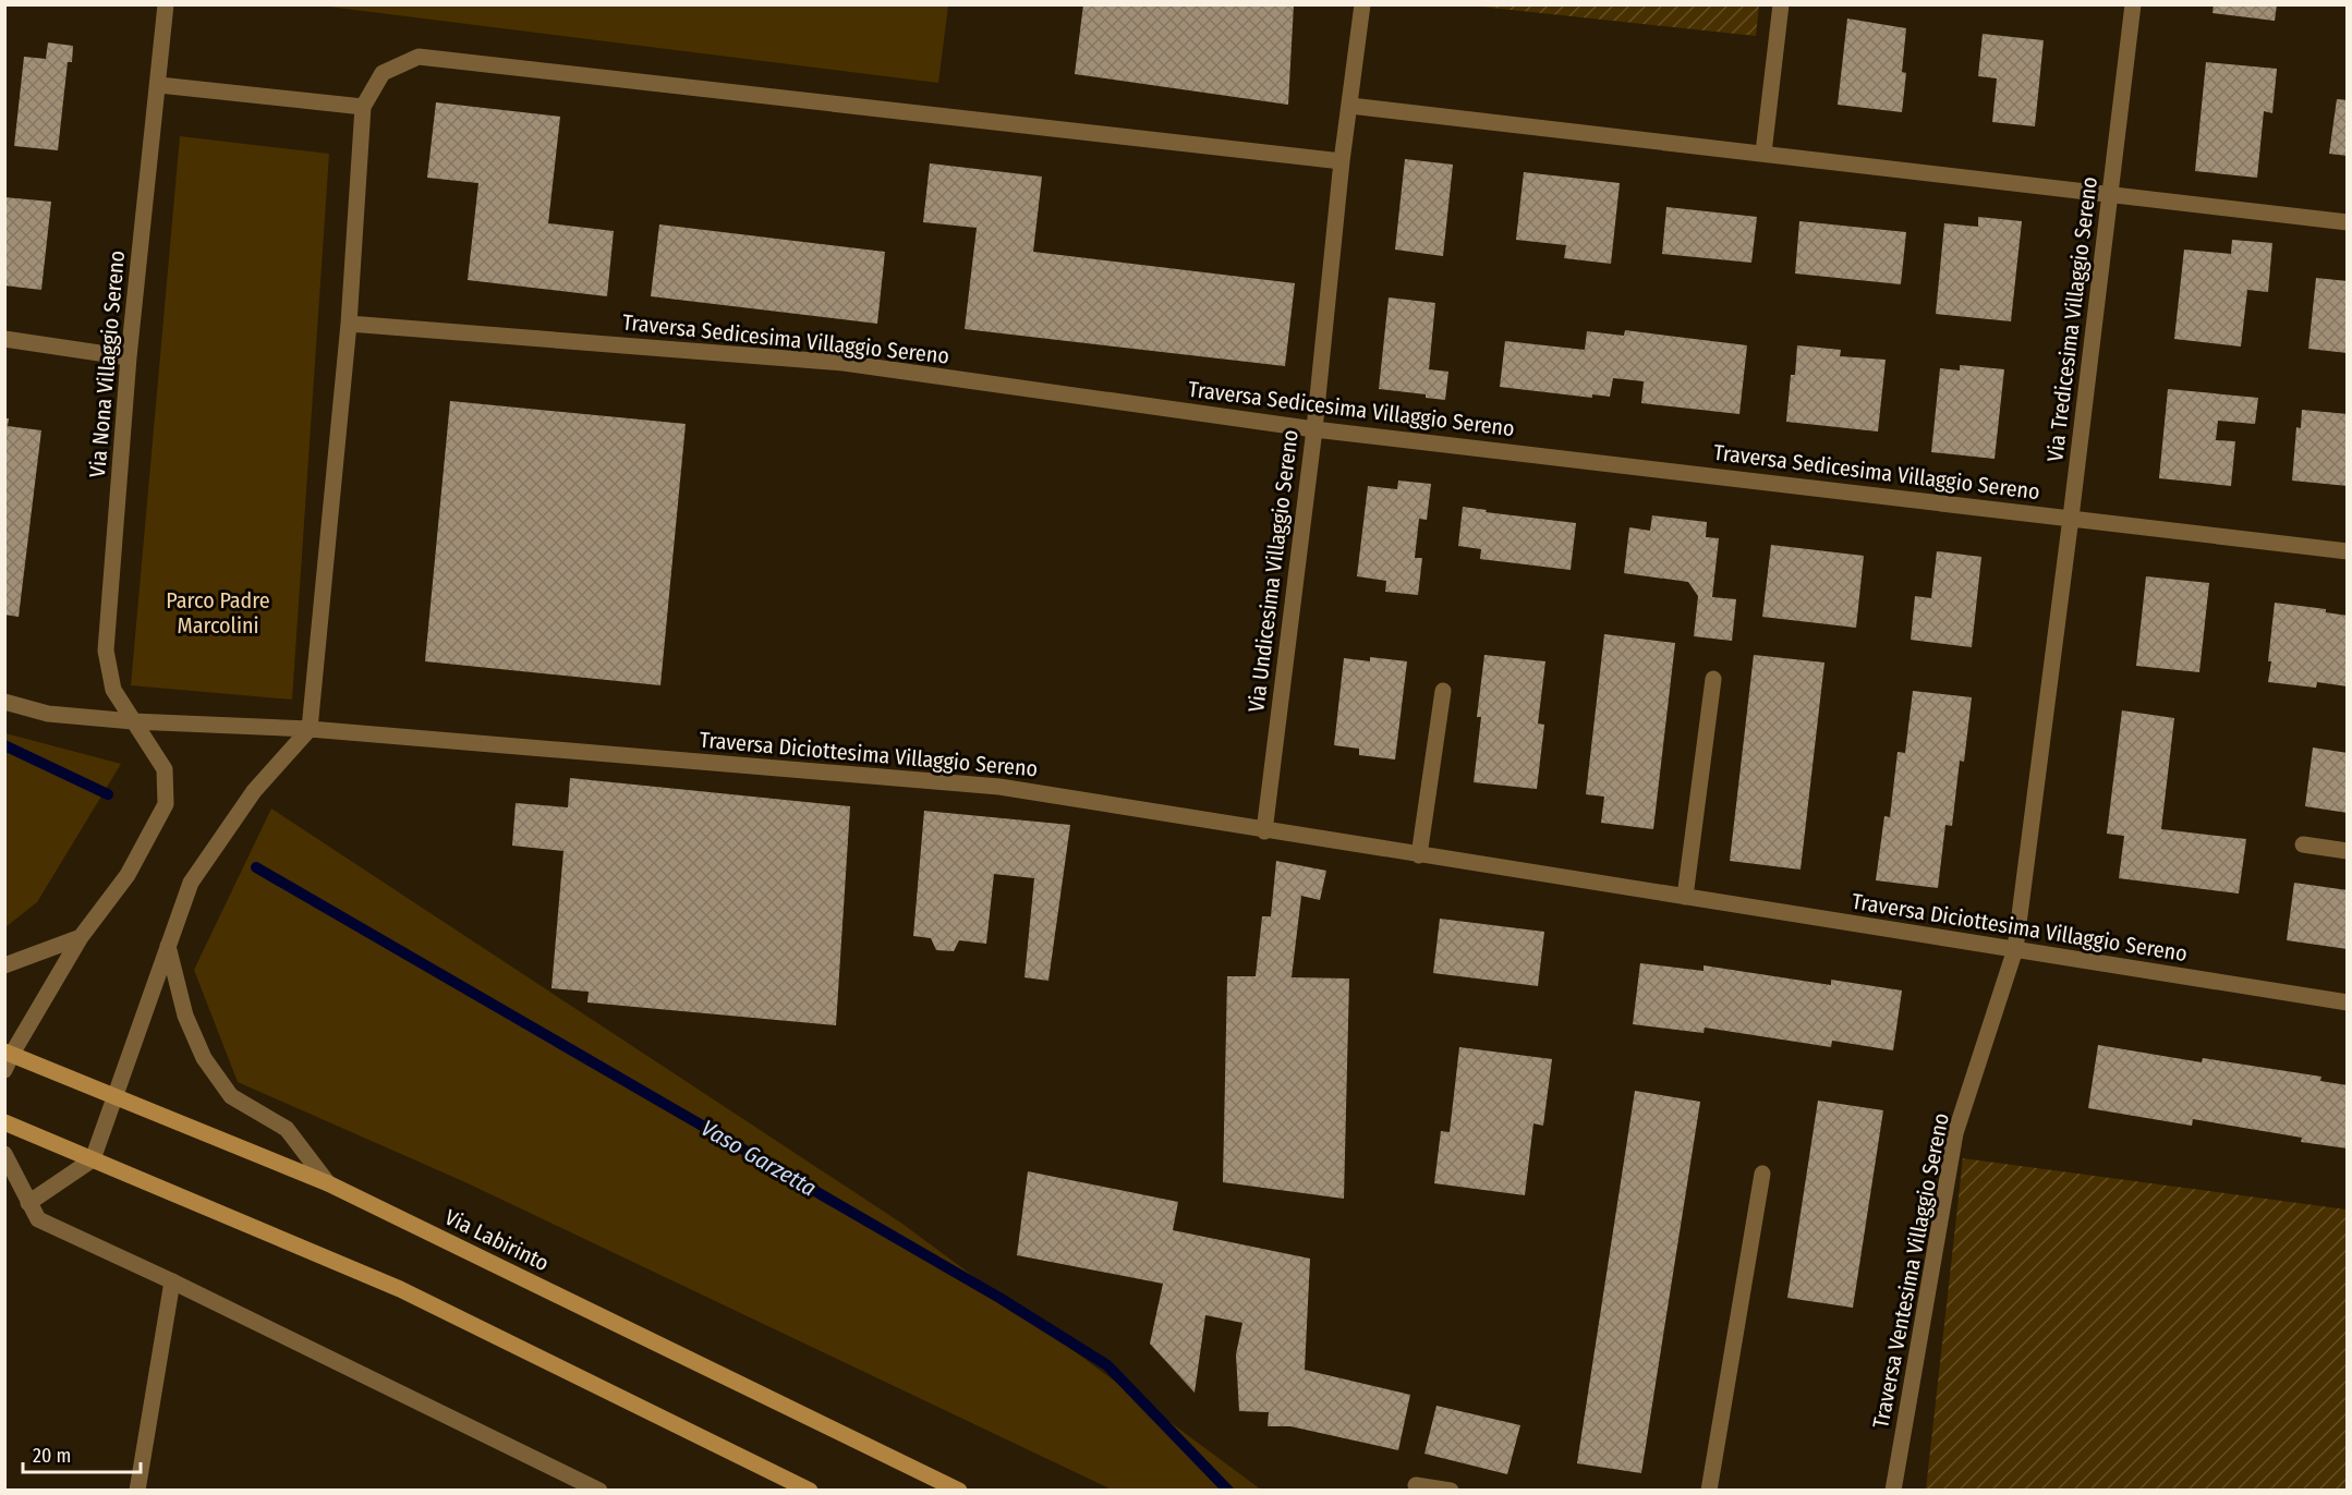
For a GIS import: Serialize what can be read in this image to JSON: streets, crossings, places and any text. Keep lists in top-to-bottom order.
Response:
{
  "streets": {
    "street": [
      "Via Tredicesima Villaggio Sereno",
      "Traversa Sedicesima Villaggio Sereno",
      "Via Nona Villaggio Sereno",
      "Via Undicesima Villaggio Sereno",
      "Traversa Diciottesima Villaggio Sereno",
      "Via Labirinto",
      "Traversa Ventesima Villaggio Sereno"
    ]
  },
  "crossings": [
    ["Via Tredicesima Villaggio Sereno", "Traversa Sedicesima Villaggio Sereno"],
    ["Via Tredicesima Villaggio Sereno", "Traversa Diciottesima Villaggio Sereno"],
    ["Via Tredicesima Villaggio Sereno", "Traversa Ventesima Villaggio Sereno"],
    ["Traversa Sedicesima Villaggio Sereno", "Via Undicesima Villaggio Sereno"],
    ["Via Nona Villaggio Sereno", "Via Labirinto"],
    ["Via Undicesima Villaggio Sereno", "Traversa Diciottesima Villaggio Sereno"],
    ["Traversa Diciottesima Villaggio Sereno", "Traversa Ventesima Villaggio Sereno"]
  ],
  "water": ["Vaso Garzetta"],
  "parks": ["Parco Padre Marcolini"],
  "scale_bar": "20 m"
}
